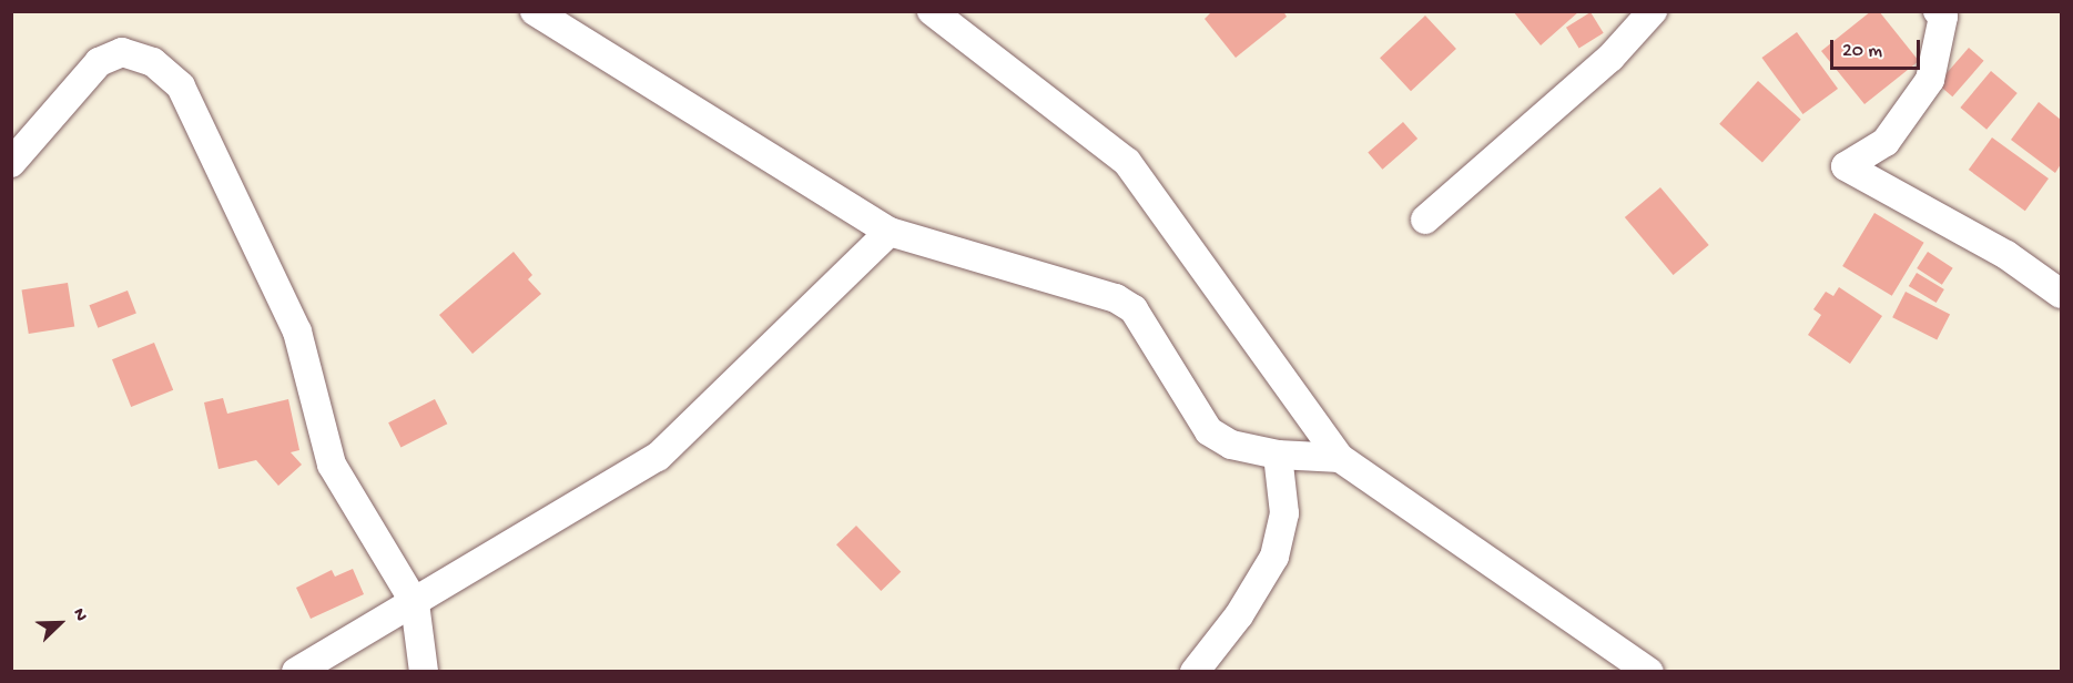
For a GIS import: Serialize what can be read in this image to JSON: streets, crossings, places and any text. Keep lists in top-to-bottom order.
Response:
{
  "scale_bar": "20 m",
  "north": "top right"
}
